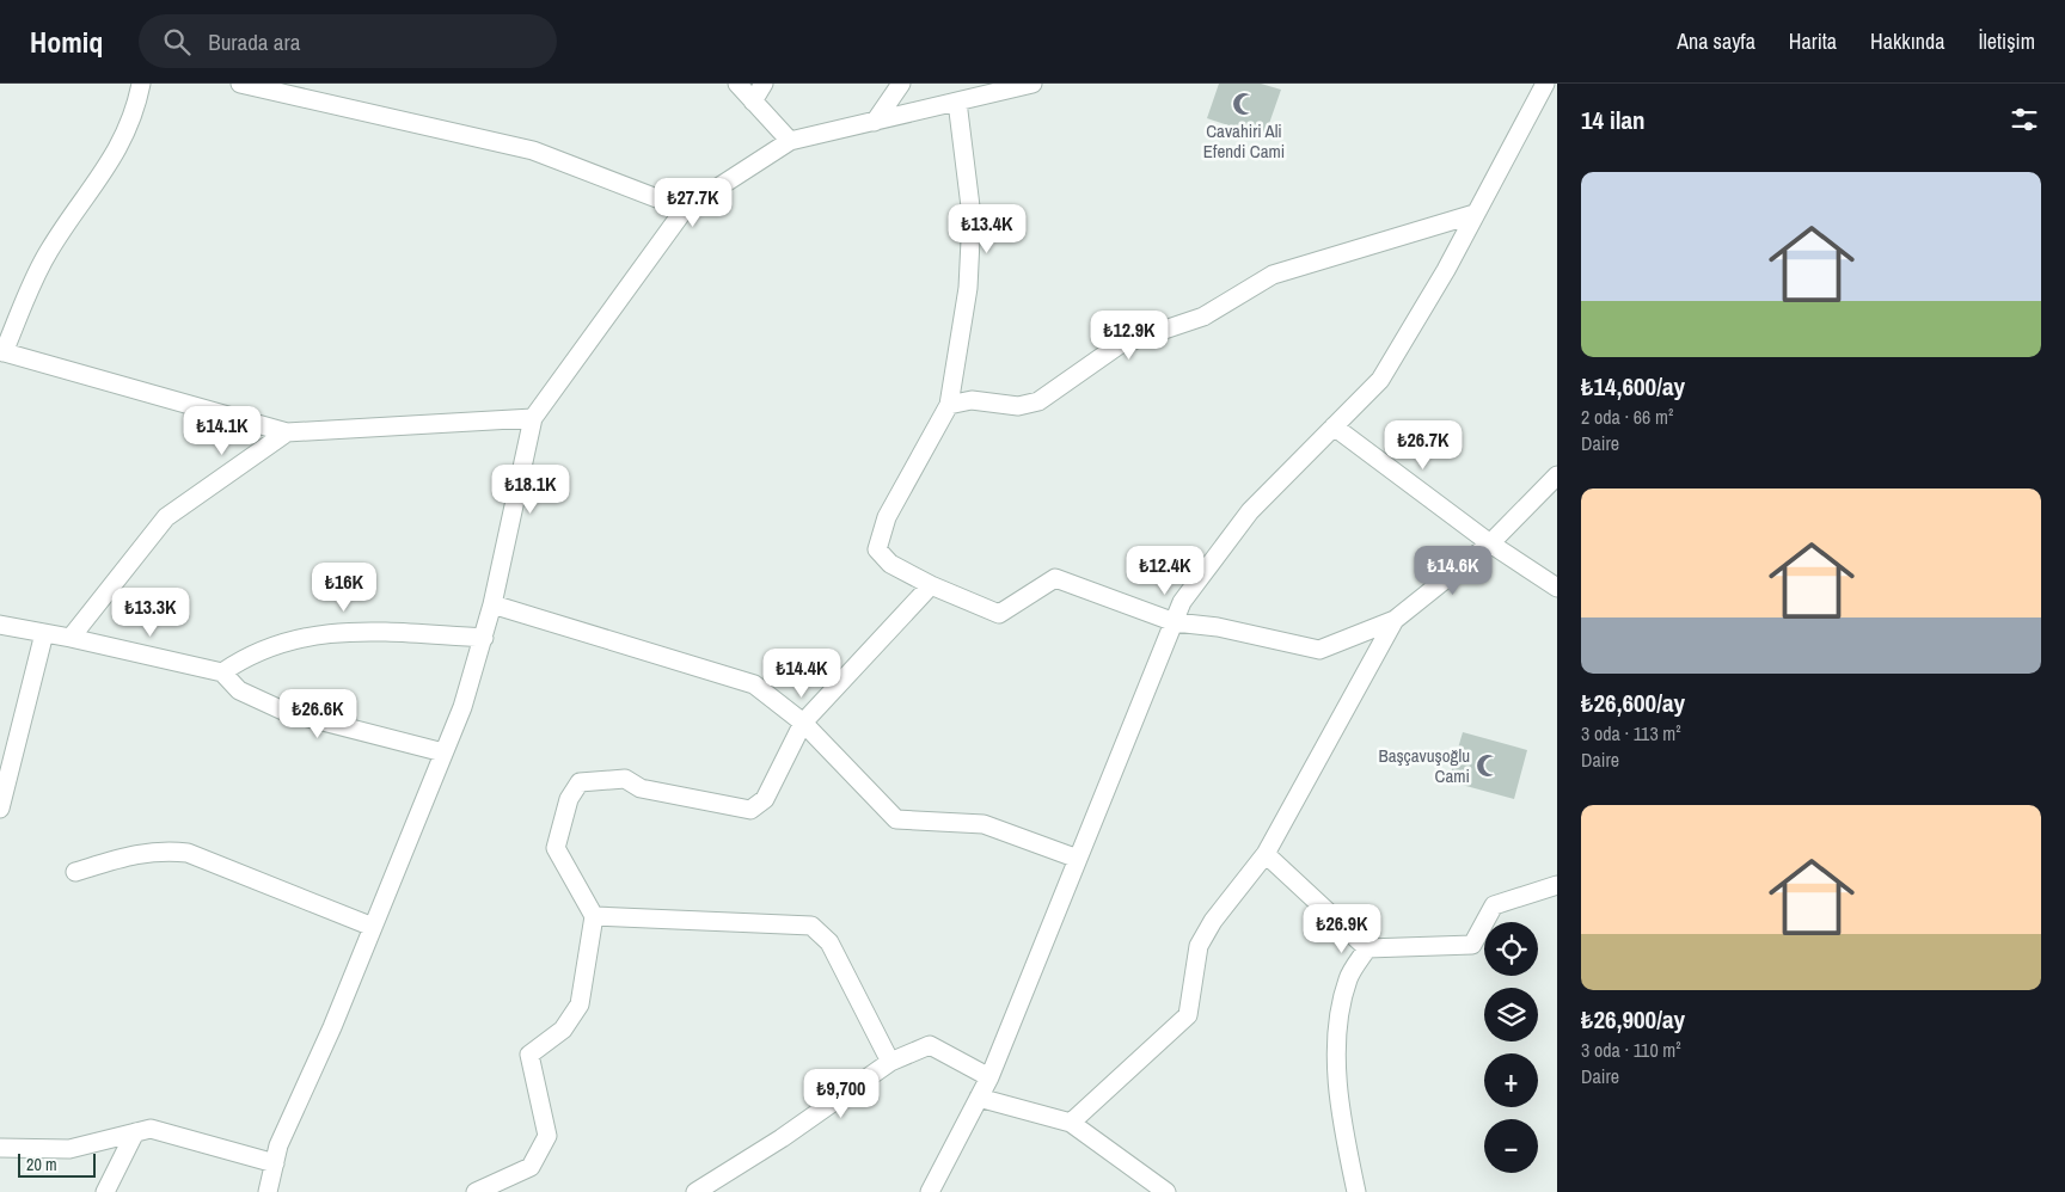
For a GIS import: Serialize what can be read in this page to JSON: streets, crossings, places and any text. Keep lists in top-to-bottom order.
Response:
{
  "places": {
    "mosque": ["Cavahiri Ali Efendi Cami", "Başçavuşoğlu Cami"]
  },
  "scale_bar": "20 m",
  "page": {
    "header": "Homiq",
    "search": "Burada ara",
    "nav": [
      "Ana sayfa",
      "Harita",
      "Hakkında",
      "İletişim"
    ],
    "heading": "14 ilan",
    "list": [
      {
        "name": "₺14,600/ay",
        "note": "2 oda · 66 m² · Daire"
      },
      {
        "name": "₺26,600/ay",
        "note": "3 oda · 113 m² · Daire"
      },
      {
        "name": "₺26,900/ay",
        "note": "3 oda · 110 m² · Daire"
      }
    ],
    "price": [
      "₺27.7K",
      "₺13.4K",
      "₺12.9K",
      "₺14.1K",
      "₺26.7K",
      "₺18.1K",
      "₺12.4K",
      "₺14.6K",
      "₺16K",
      "₺13.3K",
      "₺14.4K",
      "₺26.6K",
      "₺26.9K",
      "₺9,700"
    ],
    "map_buttons": ["+", "−"],
    "scale": "20 m"
  }
}
